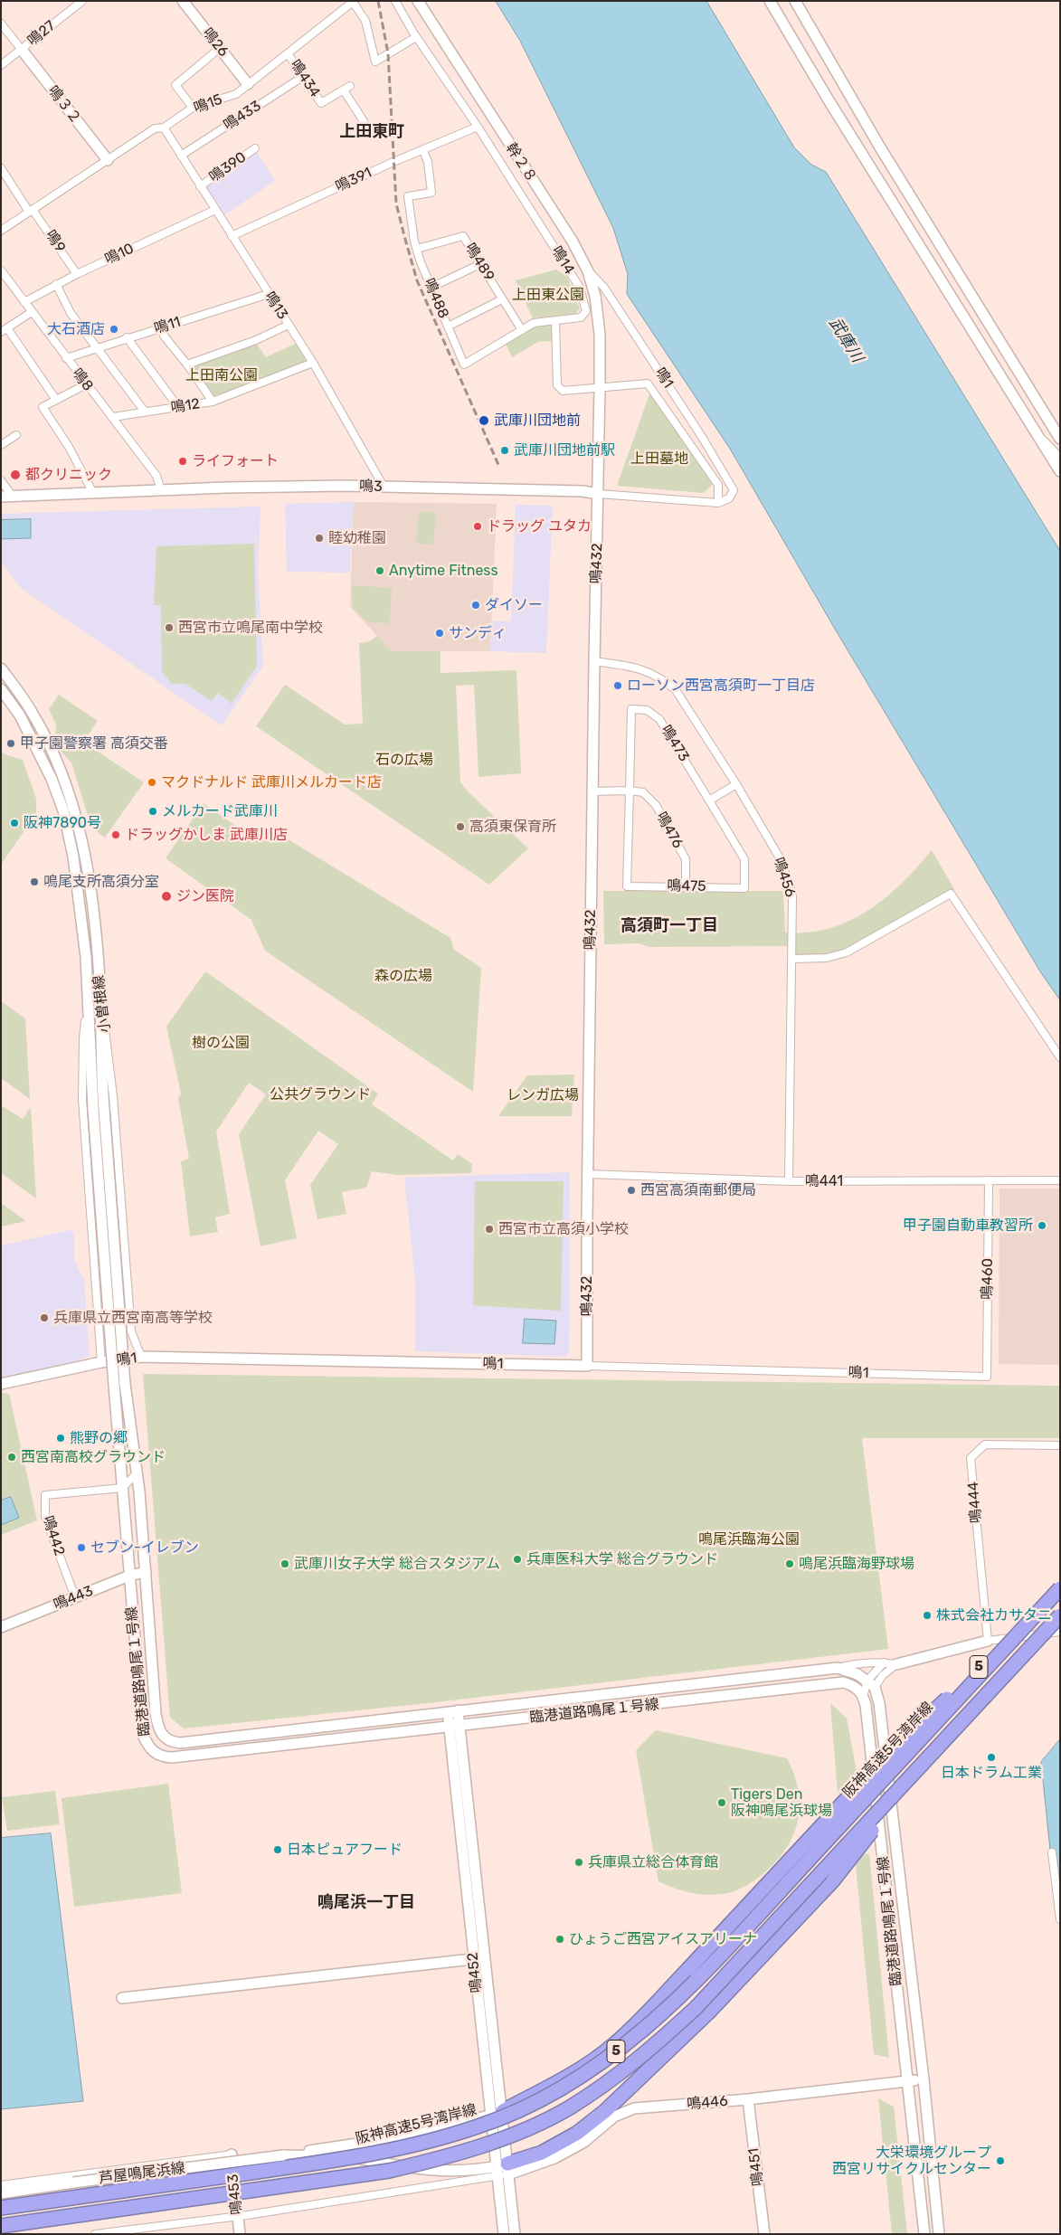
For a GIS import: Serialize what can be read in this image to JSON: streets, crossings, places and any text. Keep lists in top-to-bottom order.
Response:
{
  "streets": {
    "highway": ["5", "阪神高速5号湾岸線"],
    "street": [
      "鳴27",
      "鳴26",
      "鳴434",
      "鳴15",
      "鳴３２",
      "鳴433",
      "幹２８",
      "鳴390",
      "鳴391",
      "鳴9",
      "鳴10",
      "鳴14",
      "鳴489",
      "鳴488",
      "鳴13",
      "鳴11",
      "鳴1",
      "鳴8",
      "鳴12",
      "鳴3",
      "鳴432",
      "鳴473",
      "鳴476",
      "鳴456",
      "鳴475",
      "小曽根線",
      "鳴441",
      "鳴460",
      "鳴444",
      "鳴442",
      "鳴443",
      "臨港道路鳴尾１号線",
      "鳴452",
      "鳴446",
      "鳴451",
      "芦屋鳴尾浜線",
      "鳴453"
    ]
  },
  "crossings": [
    ["鳴27", "鳴３２"],
    ["鳴26", "鳴15"],
    ["鳴434", "鳴15"],
    ["鳴434", "鳴433"],
    ["鳴15", "鳴３２"],
    ["鳴15", "鳴9"],
    ["鳴15", "鳴14"],
    ["鳴15", "鳴13"],
    ["鳴433", "鳴13"],
    ["幹２８", "鳴1"],
    ["幹２８", "鳴432"],
    ["鳴390", "鳴13"],
    ["鳴391", "鳴14"],
    ["鳴391", "鳴488"],
    ["鳴391", "鳴13"],
    ["鳴9", "鳴10"],
    ["鳴10", "鳴13"],
    ["鳴10", "鳴8"],
    ["鳴14", "鳴488"],
    ["鳴489", "鳴488"],
    ["鳴13", "鳴11"],
    ["鳴13", "鳴3"],
    ["鳴11", "鳴8"],
    ["鳴11", "鳴12"],
    ["鳴1", "鳴3"],
    ["鳴1", "鳴432"],
    ["鳴1", "小曽根線"],
    ["鳴1", "鳴460"],
    ["鳴8", "鳴12"],
    ["鳴8", "鳴3"],
    ["鳴3", "鳴432"],
    ["鳴432", "鳴456"],
    ["鳴432", "鳴441"],
    ["鳴473", "鳴476"],
    ["鳴473", "鳴475"],
    ["鳴476", "鳴475"],
    ["鳴456", "鳴441"],
    ["鳴441", "鳴460"],
    ["鳴442", "鳴443"],
    ["鳴442", "臨港道路鳴尾１号線"],
    ["鳴443", "臨港道路鳴尾１号線"],
    ["5", "鳴452"],
    ["5", "鳴446"],
    ["5", "芦屋鳴尾浜線"],
    ["臨港道路鳴尾１号線", "鳴452"],
    ["臨港道路鳴尾１号線", "鳴446"],
    ["鳴452", "鳴446"],
    ["鳴452", "芦屋鳴尾浜線"],
    ["鳴446", "鳴451"],
    ["鳴446", "芦屋鳴尾浜線"]
  ],
  "districts": ["上田東町", "高須町一丁目", "鳴尾浜一丁目"],
  "water": ["武庫川"],
  "parks": [
    "上田東公園",
    "上田南公園",
    "上田墓地",
    "石の広場",
    "森の広場",
    "樹の公園",
    "公共グラウンド",
    "レンガ広場",
    "鳴尾浜臨海公園"
  ],
  "places": [
    "大石酒店",
    "武庫川団地前",
    "武庫川団地前駅",
    "ライフォート",
    "都クリニック",
    "ドラッグ ユタカ",
    "睦幼稚園",
    "Anytime Fitness",
    "ダイソー",
    "西宮市立鳴尾南中学校",
    "サンディ",
    "ローソン西宮高須町一丁目店",
    "甲子園警察署 高須交番",
    "マクドナルド 武庫川メルカード店",
    "メルカード武庫川",
    "阪神7890号",
    "高須東保育所",
    "ドラッグかしま 武庫川店",
    "鳴尾支所高須分室",
    "ジン医院",
    "西宮高須南郵便局",
    "甲子園自動車教習所",
    "西宮市立高須小学校",
    "兵庫県立西宮南高等学校",
    "熊野の郷",
    "西宮南高校グラウンド",
    "セブン-イレブン",
    "兵庫医科大学 総合グラウンド",
    "武庫川女子大学 総合スタジアム",
    "鳴尾浜臨海野球場",
    "株式会社カサタニ",
    "日本ドラム工業",
    "Tigers Den 阪神鳴尾浜球場",
    "日本ピュアフード",
    "兵庫県立総合体育館",
    "ひょうご西宮アイスアリーナ",
    "大栄環境グループ 西宮リサイクルセンター"
  ]
}
